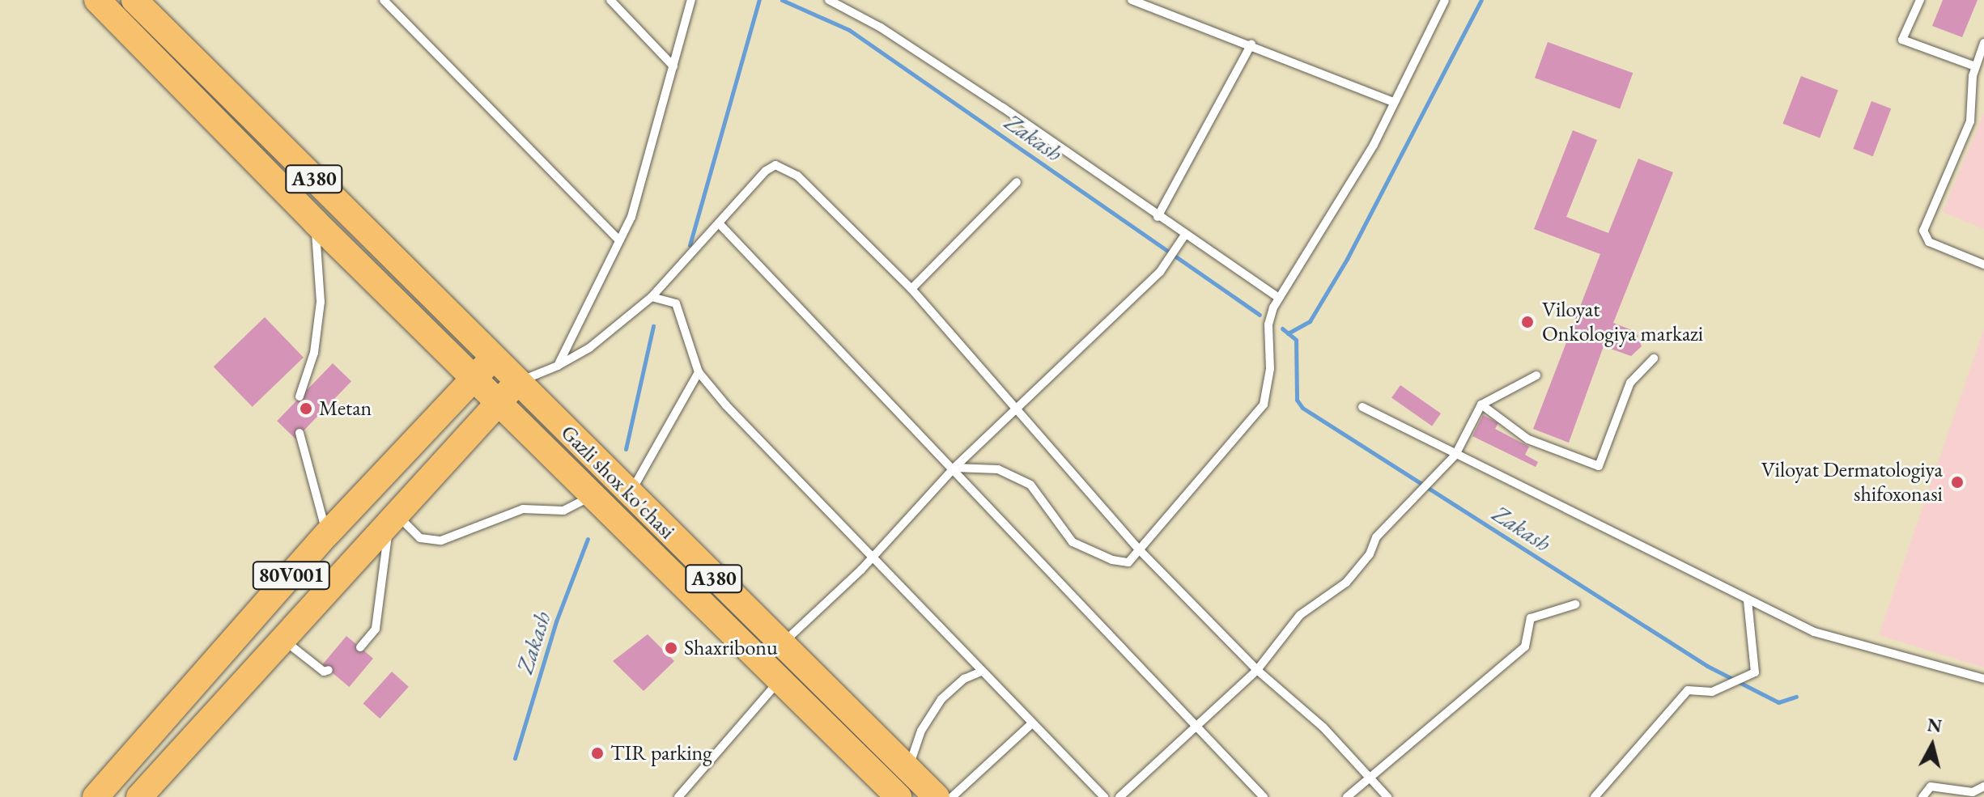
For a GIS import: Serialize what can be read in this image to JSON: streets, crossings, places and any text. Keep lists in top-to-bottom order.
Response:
{
  "streets": {
    "highway": ["A380", "Gazli shox ko'chasi", "80V001"]
  },
  "crossings": [
    ["A380", "Gazli shox ko'chasi"],
    ["A380", "80V001"],
    ["Gazli shox ko'chasi", "80V001"]
  ],
  "water": ["Zakash"],
  "places": [
    "Viloyat Onkologiya markazi",
    "Metan",
    "Viloyat Dermatologiya shifoxonasi",
    "Shaxribonu",
    "TIR parking"
  ],
  "north": "top"
}
